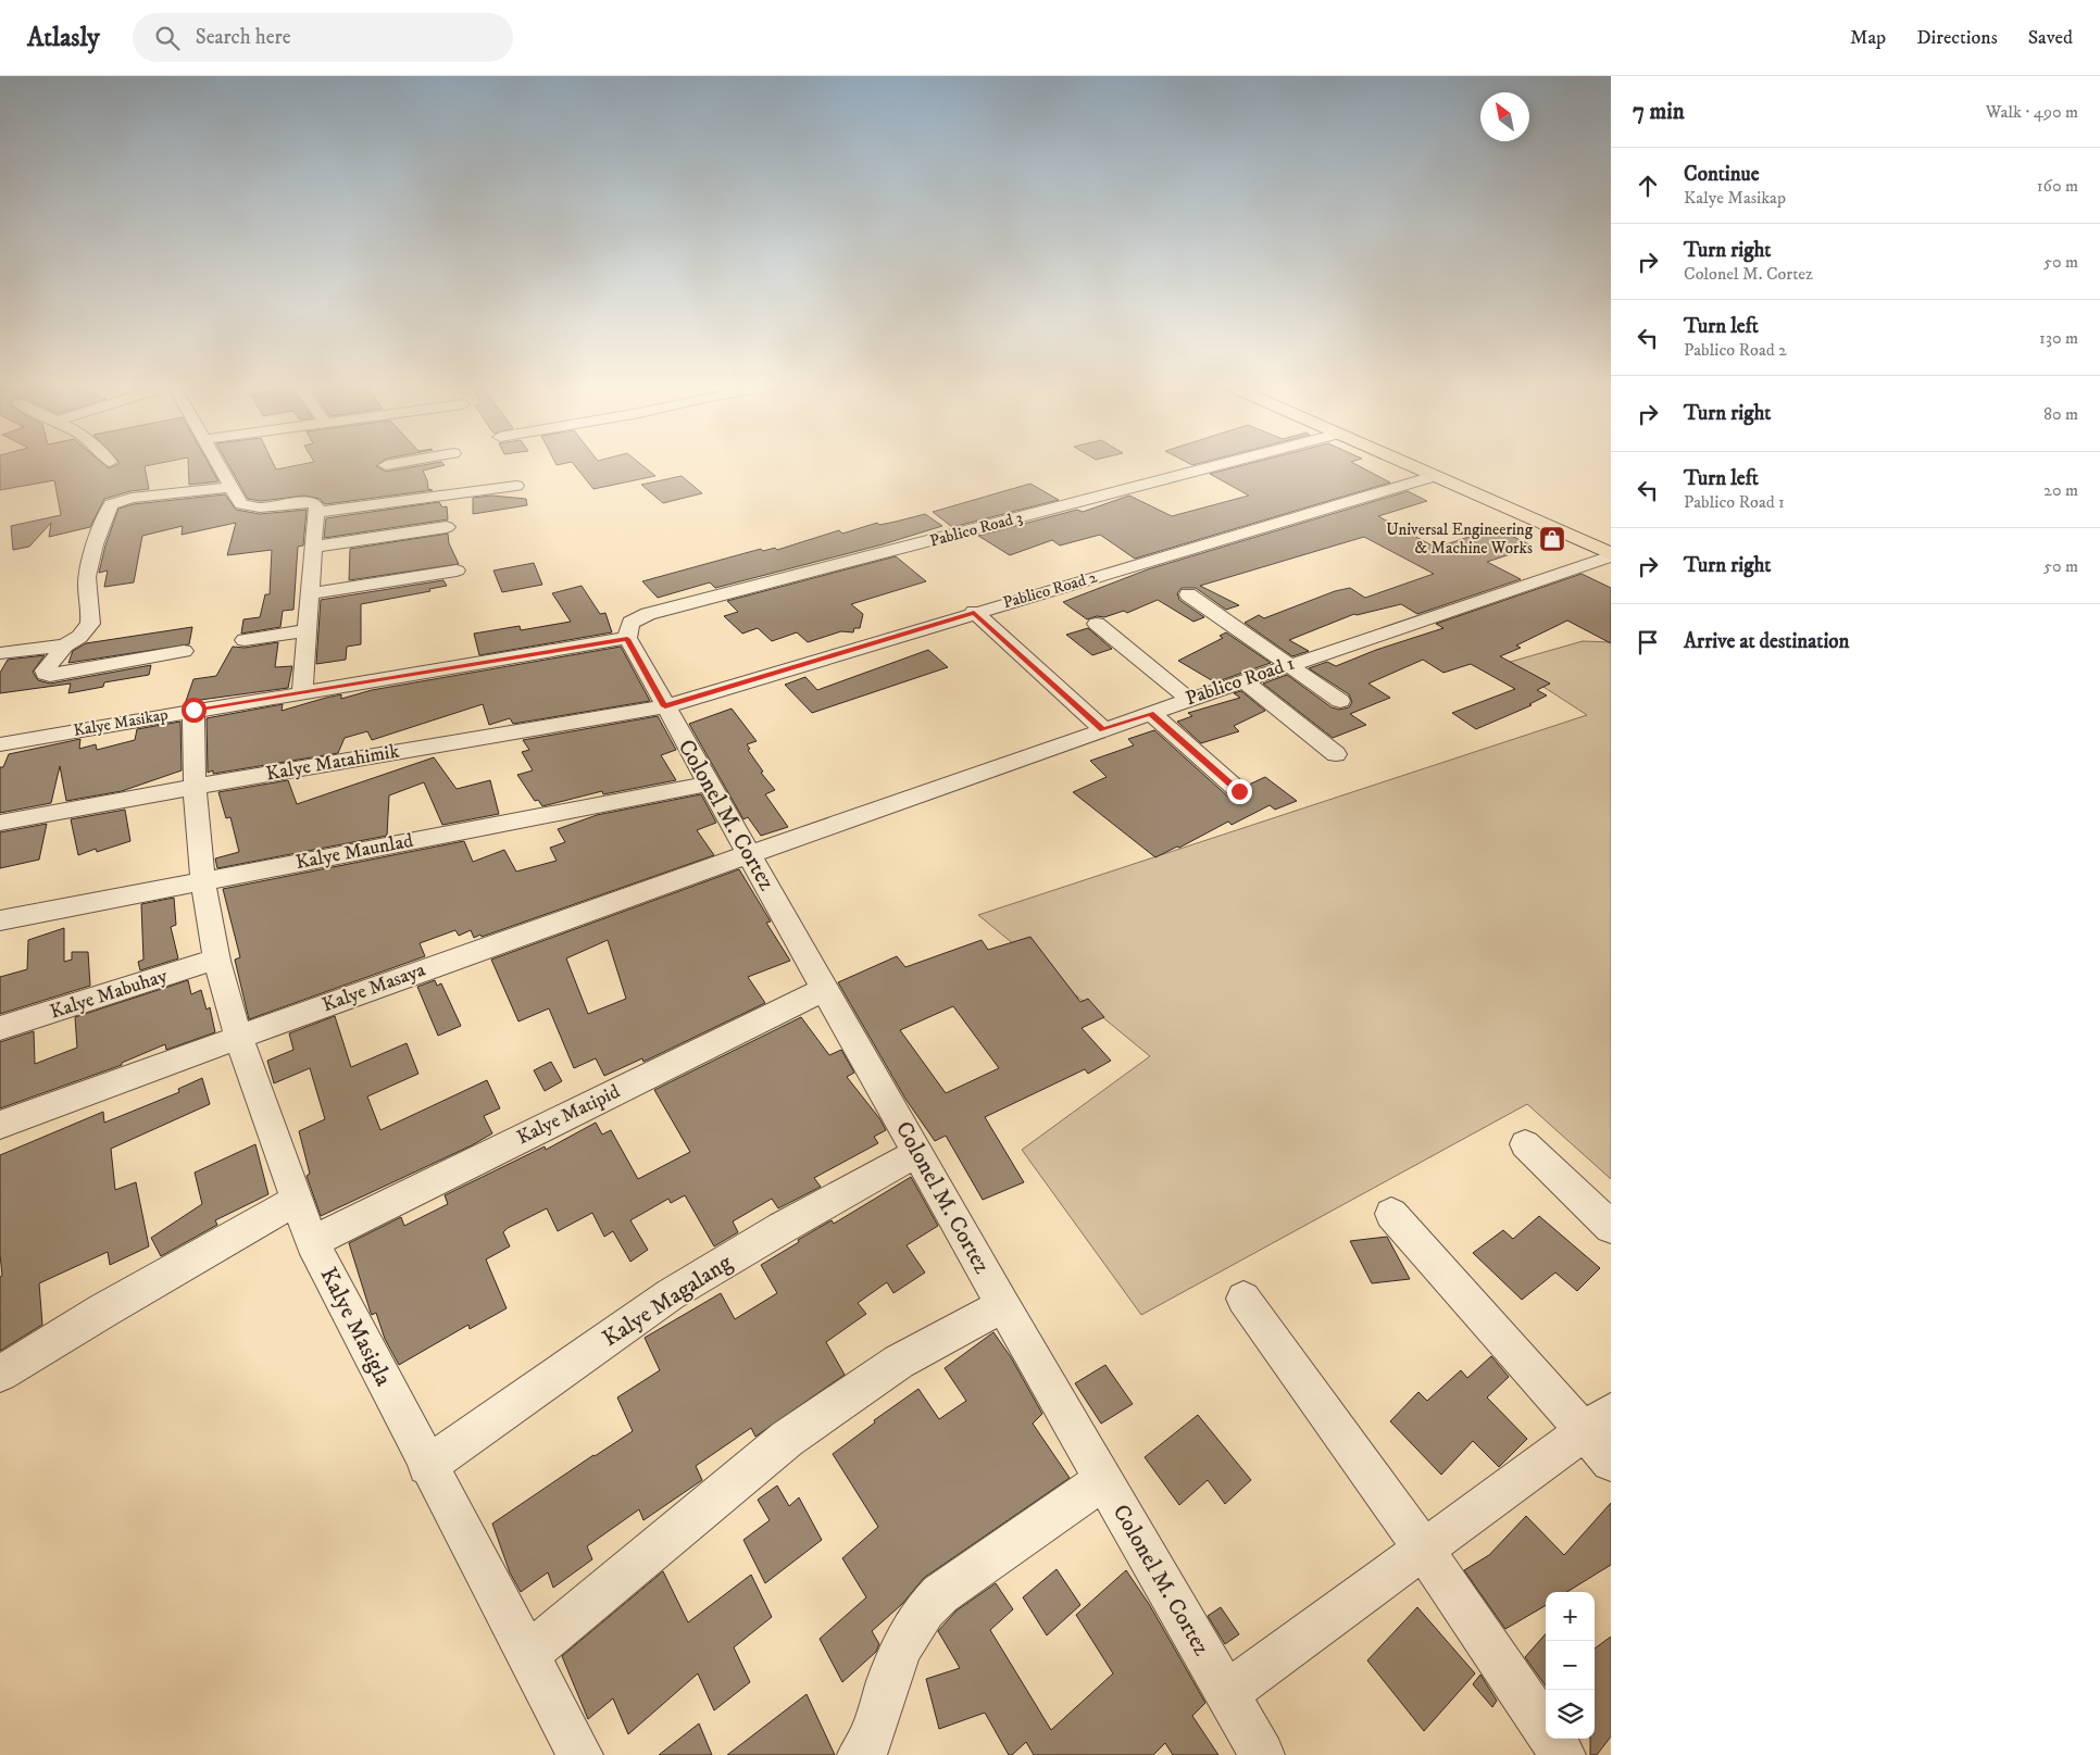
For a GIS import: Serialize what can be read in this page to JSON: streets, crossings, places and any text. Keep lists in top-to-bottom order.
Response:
{
  "streets": {
    "street": [
      "Pablico Road 3",
      "Pablico Road 2",
      "Pablico Road 1",
      "Kalye Masikap",
      "Kalye Matahimik",
      "Colonel M. Cortez",
      "Kalye Maunlad",
      "Kalye Masaya",
      "Kalye Mabuhay",
      "Kalye Matipid",
      "Kalye Magalang",
      "Kalye Masigla"
    ]
  },
  "crossings": [
    ["Pablico Road 3", "Kalye Masikap"],
    ["Pablico Road 3", "Colonel M. Cortez"],
    ["Pablico Road 2", "Kalye Matahimik"],
    ["Pablico Road 2", "Colonel M. Cortez"],
    ["Pablico Road 1", "Colonel M. Cortez"],
    ["Pablico Road 1", "Kalye Masaya"],
    ["Kalye Masikap", "Colonel M. Cortez"],
    ["Kalye Masikap", "Kalye Masigla"],
    ["Kalye Matahimik", "Colonel M. Cortez"],
    ["Kalye Matahimik", "Kalye Masigla"],
    ["Colonel M. Cortez", "Kalye Maunlad"],
    ["Colonel M. Cortez", "Kalye Masaya"],
    ["Colonel M. Cortez", "Kalye Matipid"],
    ["Colonel M. Cortez", "Kalye Magalang"],
    ["Kalye Maunlad", "Kalye Masigla"],
    ["Kalye Masaya", "Kalye Masigla"],
    ["Kalye Mabuhay", "Kalye Masigla"],
    ["Kalye Matipid", "Kalye Masigla"],
    ["Kalye Magalang", "Kalye Masigla"]
  ],
  "places": {
    "shop": ["Universal Engineering & Machine Works"]
  },
  "north": "top left",
  "page": {
    "header": "Atlasly",
    "search": "Search here",
    "nav": ["Map", "Directions", "Saved"],
    "heading": ["7 min", "Walk · 490 m"],
    "list": [
      ["Continue", "Kalye Masikap", "160 m"],
      ["Turn right", "Colonel M. Cortez", "50 m"],
      ["Turn left", "Pablico Road 2", "130 m"],
      ["Turn right", "80 m"],
      ["Turn left", "Pablico Road 1", "20 m"],
      ["Turn right", "50 m"],
      "Arrive at destination"
    ],
    "map_buttons": ["+", "−"]
  }
}
